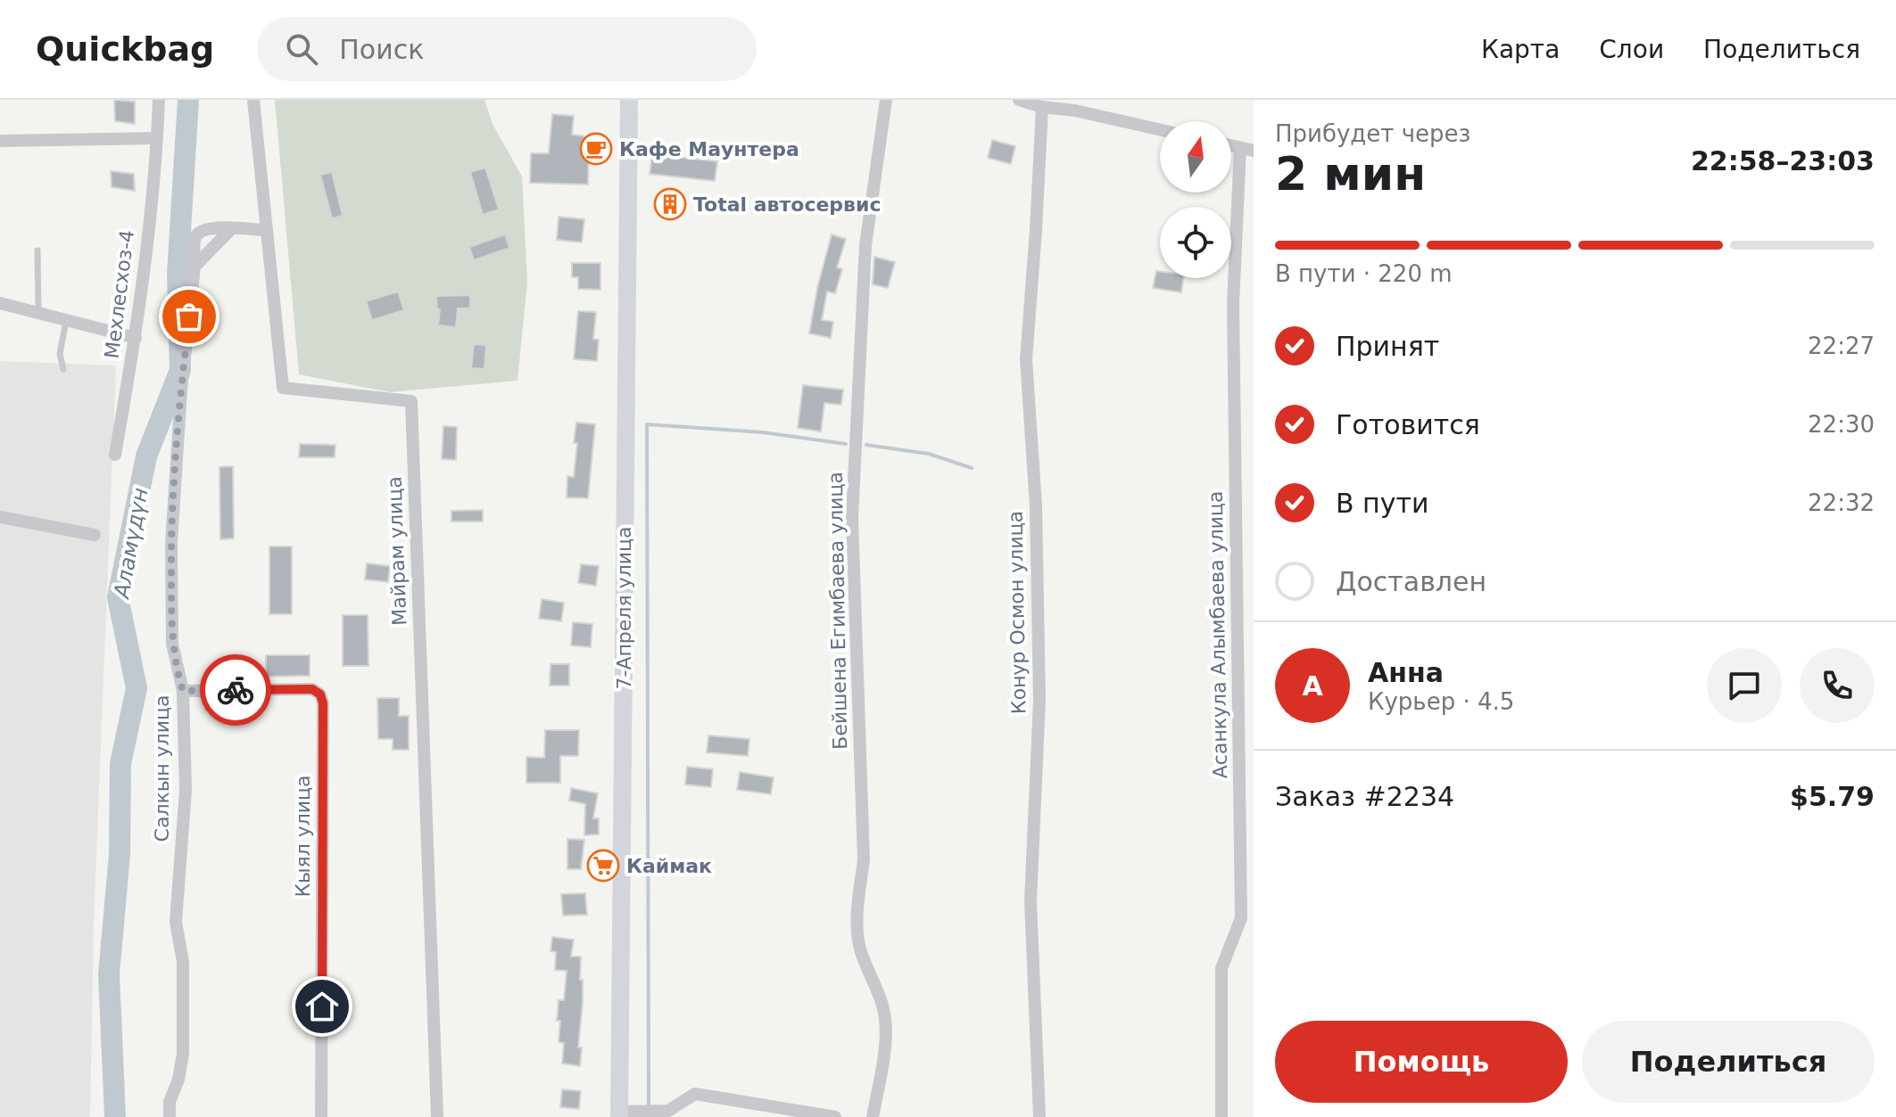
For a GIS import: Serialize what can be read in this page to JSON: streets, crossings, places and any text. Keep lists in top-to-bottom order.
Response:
{
  "streets": {
    "main road": ["7-Апреля улица"],
    "street": [
      "Мехлесхоз-4",
      "Майрам улица",
      "Бейшена Егимбаева улица",
      "Конур Осмон улица",
      "Асанкула Алымбаева улица",
      "Салкын улица",
      "Кыял улица"
    ]
  },
  "crossings": [
    ["Майрам улица", "Салкын улица"],
    ["Салкын улица", "Кыял улица"]
  ],
  "water": ["Аламүдүн"],
  "places": {
    "cafe": ["Кафе Маунтера"],
    "building": ["Total автосервис"],
    "supermarket": ["Каймак"]
  },
  "north": "top",
  "page": {
    "header": "Quickbag",
    "search": "Поиск",
    "nav": ["Карта", "Слои", "Поделиться"],
    "heading": ["2 мин", "Прибудет через", "22:58–23:03"],
    "panel": [
      "Анна",
      "Курьер · 4.5",
      "Заказ #2234",
      "$5.79"
    ],
    "bar": "В пути · 220 m",
    "list": [
      ["Принят", "22:27"],
      ["Готовится", "22:30"],
      ["В пути", "22:32"],
      "Доставлен"
    ],
    "round": "А",
    "buttons": ["Помощь", "Поделиться"]
  }
}
